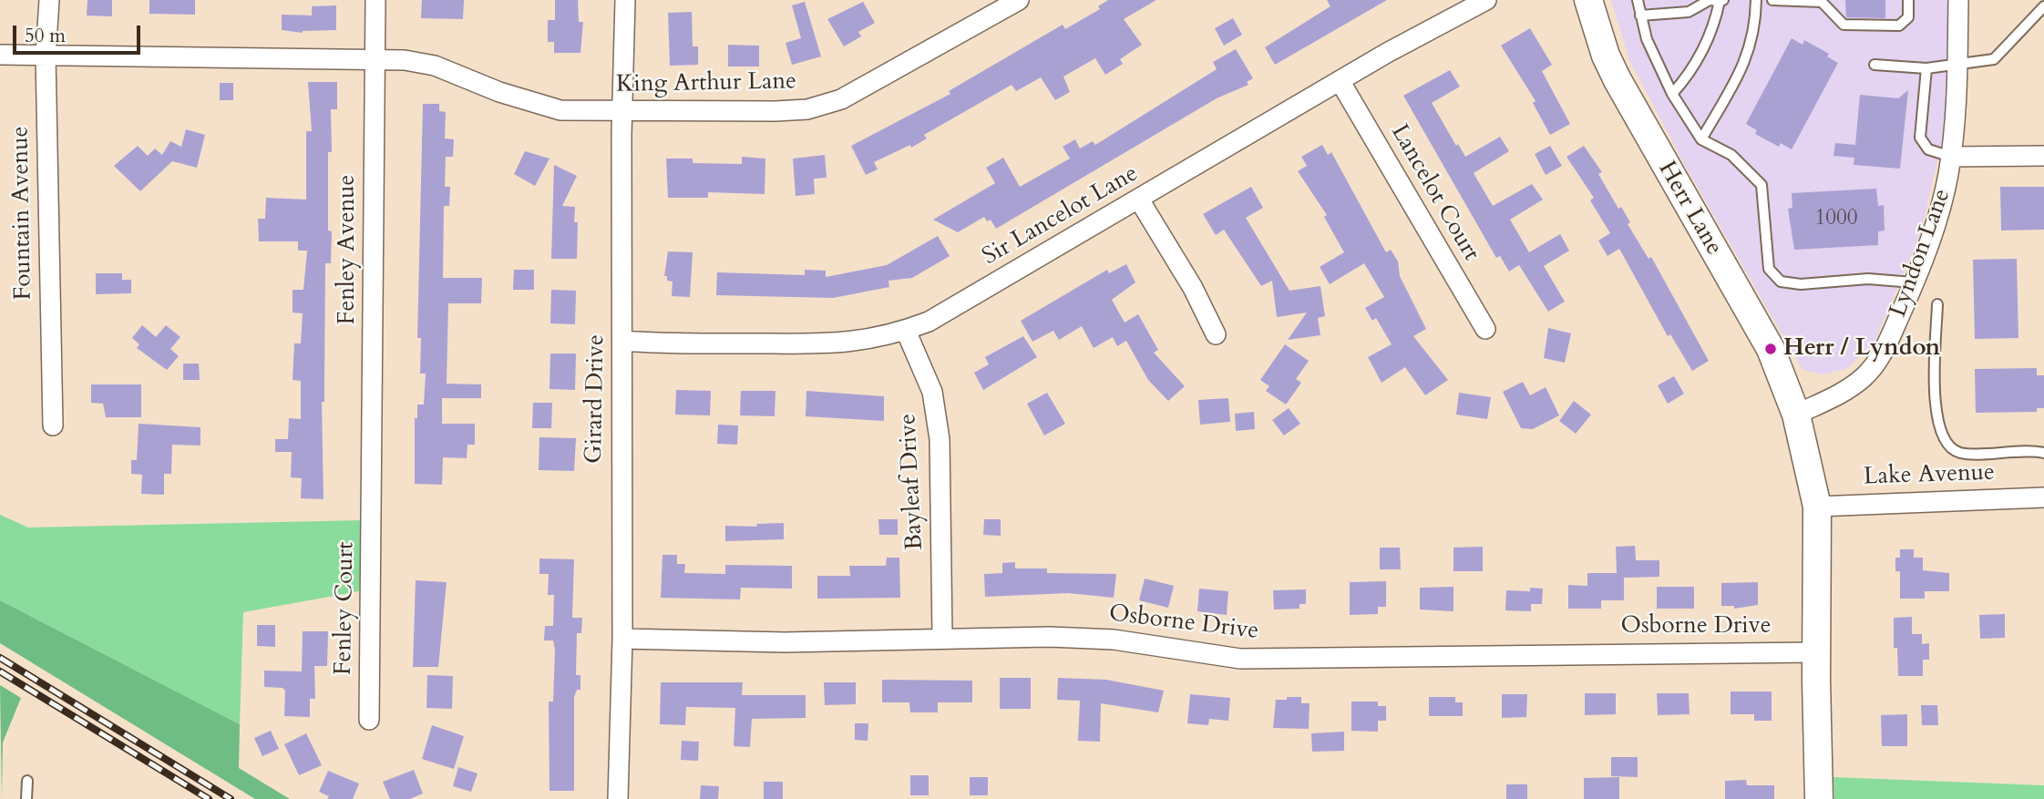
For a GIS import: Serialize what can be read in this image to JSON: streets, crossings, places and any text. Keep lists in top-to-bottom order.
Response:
{
  "streets": {
    "main road": ["Herr Lane"],
    "street": [
      "King Arthur Lane",
      "Lancelot Court",
      "Fountain Avenue",
      "Sir Lancelot Lane",
      "Fenley Avenue",
      "Lyndon Lane",
      "Girard Drive",
      "Lake Avenue",
      "Bayleaf Drive",
      "Fenley Court",
      "Osborne Drive"
    ]
  },
  "crossings": [
    ["King Arthur Lane", "Fountain Avenue"],
    ["King Arthur Lane", "Fenley Avenue"],
    ["King Arthur Lane", "Girard Drive"],
    ["Lancelot Court", "Sir Lancelot Lane"],
    ["Herr Lane", "Lyndon Lane"],
    ["Sir Lancelot Lane", "Girard Drive"],
    ["Sir Lancelot Lane", "Bayleaf Drive"],
    ["Fenley Avenue", "Fenley Court"],
    ["Girard Drive", "Osborne Drive"],
    ["Bayleaf Drive", "Osborne Drive"]
  ],
  "places": ["Herr / Lyndon"],
  "house_numbers": ["1000"],
  "scale_bar": "50 m"
}
